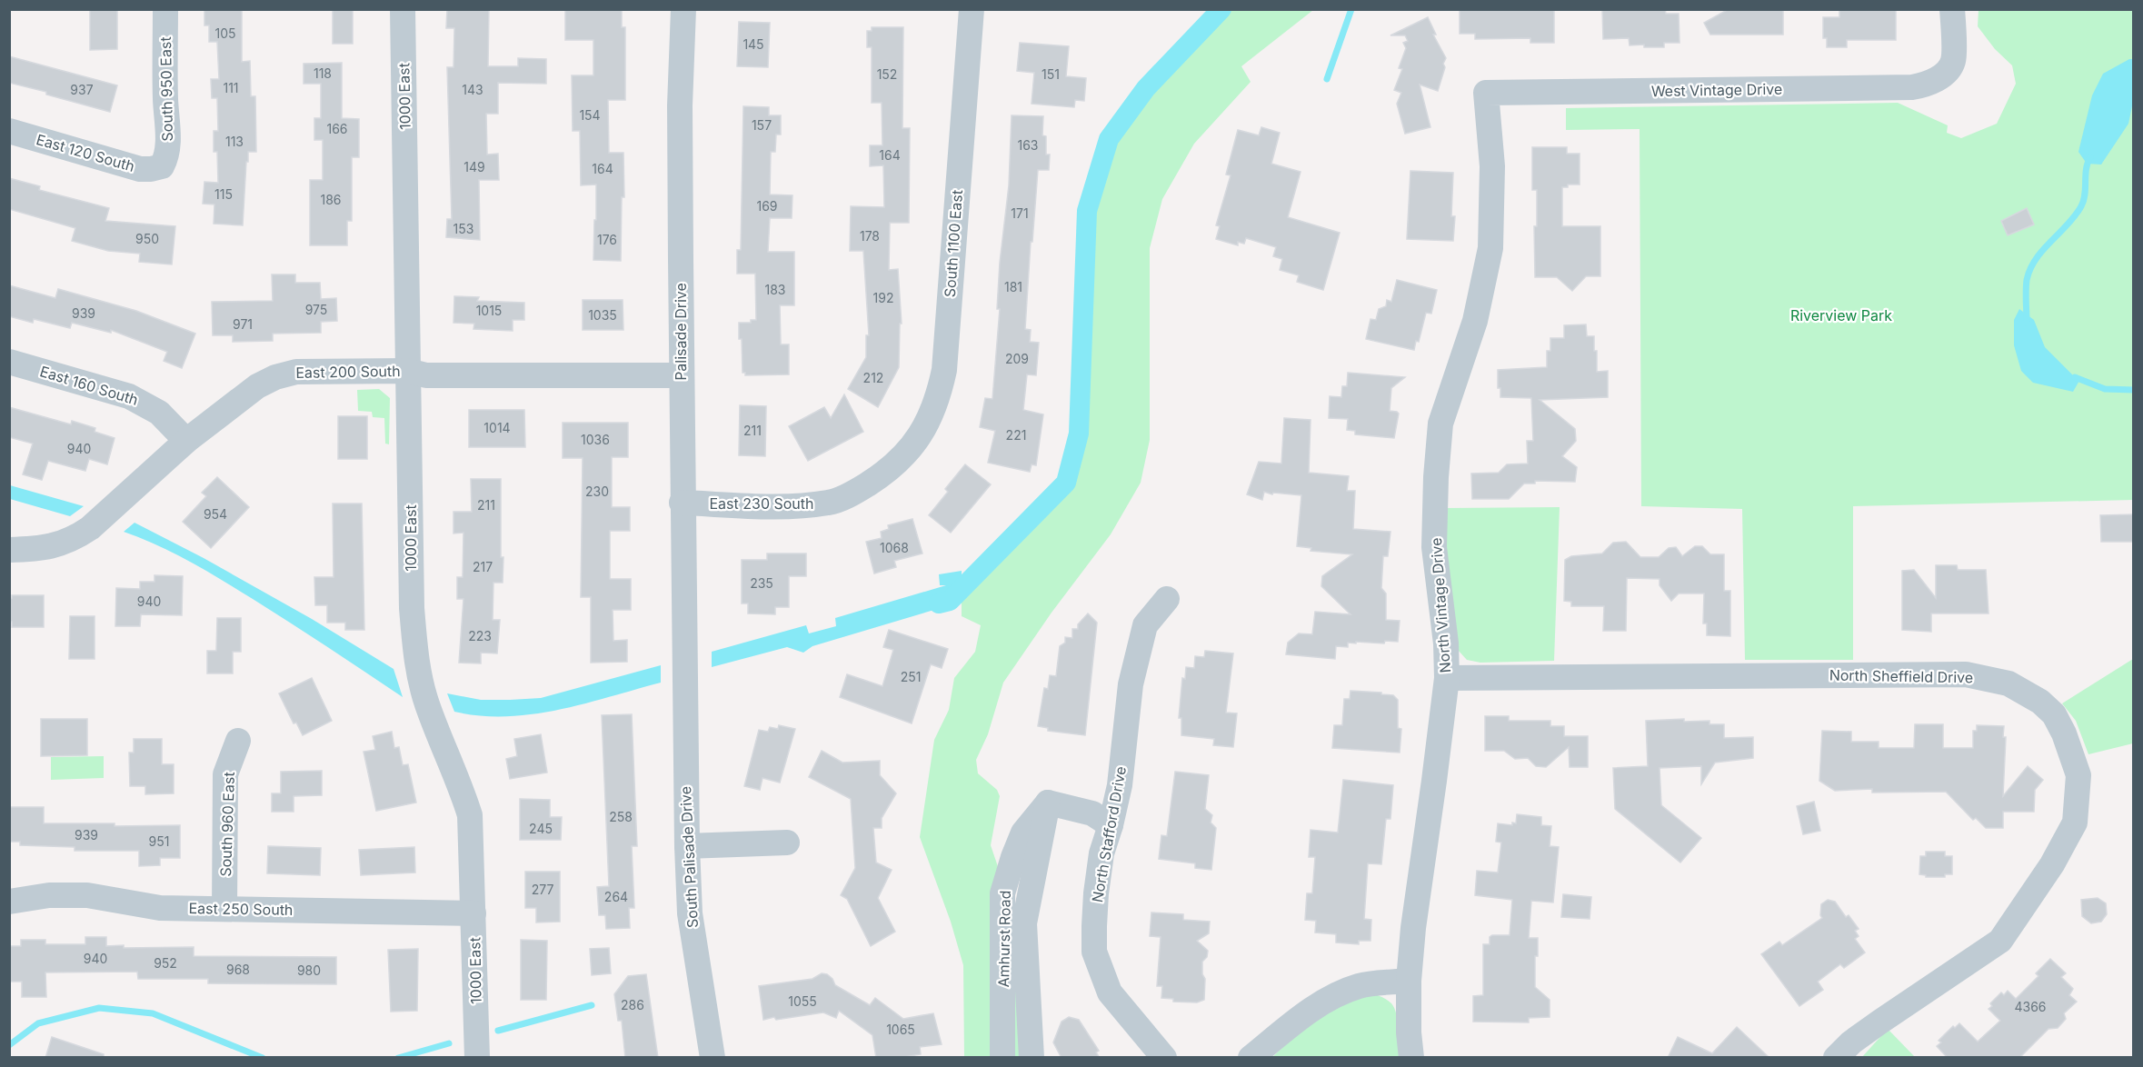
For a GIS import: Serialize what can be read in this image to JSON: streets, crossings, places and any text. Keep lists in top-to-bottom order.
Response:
{
  "streets": {
    "street": [
      "South 950 East",
      "West Vintage Drive",
      "1000 East",
      "East 120 South",
      "South 1100 East",
      "Palisade Drive",
      "East 200 South",
      "East 160 South",
      "East 230 South",
      "North Vintage Drive",
      "North Sheffield Drive",
      "South 960 East",
      "North Stafford Drive",
      "South Palisade Drive",
      "East 250 South",
      "Amhurst Road"
    ]
  },
  "crossings": [
    ["South 950 East", "East 120 South"],
    ["West Vintage Drive", "North Vintage Drive"],
    ["1000 East", "East 200 South"],
    ["1000 East", "East 250 South"],
    ["South 1100 East", "East 230 South"],
    ["Palisade Drive", "East 200 South"],
    ["Palisade Drive", "East 230 South"],
    ["Palisade Drive", "South Palisade Drive"],
    ["East 200 South", "East 160 South"],
    ["North Vintage Drive", "North Sheffield Drive"],
    ["South 960 East", "East 250 South"]
  ],
  "parks": ["Riverview Park"],
  "house_numbers": [
    "105",
    "145",
    "118",
    "152",
    "151",
    "111",
    "937",
    "143",
    "154",
    "157",
    "166",
    "113",
    "163",
    "164",
    "149",
    "164",
    "115",
    "186",
    "169",
    "171",
    "153",
    "178",
    "950",
    "176",
    "181",
    "183",
    "192",
    "975",
    "1015",
    "939",
    "1035",
    "971",
    "209",
    "212",
    "1014",
    "211",
    "221",
    "1036",
    "940",
    "230",
    "211",
    "954",
    "1068",
    "217",
    "235",
    "940",
    "223",
    "251",
    "258",
    "245",
    "939",
    "951",
    "277",
    "264",
    "940",
    "952",
    "968",
    "980",
    "1055",
    "286",
    "4366",
    "1065"
  ]
}
